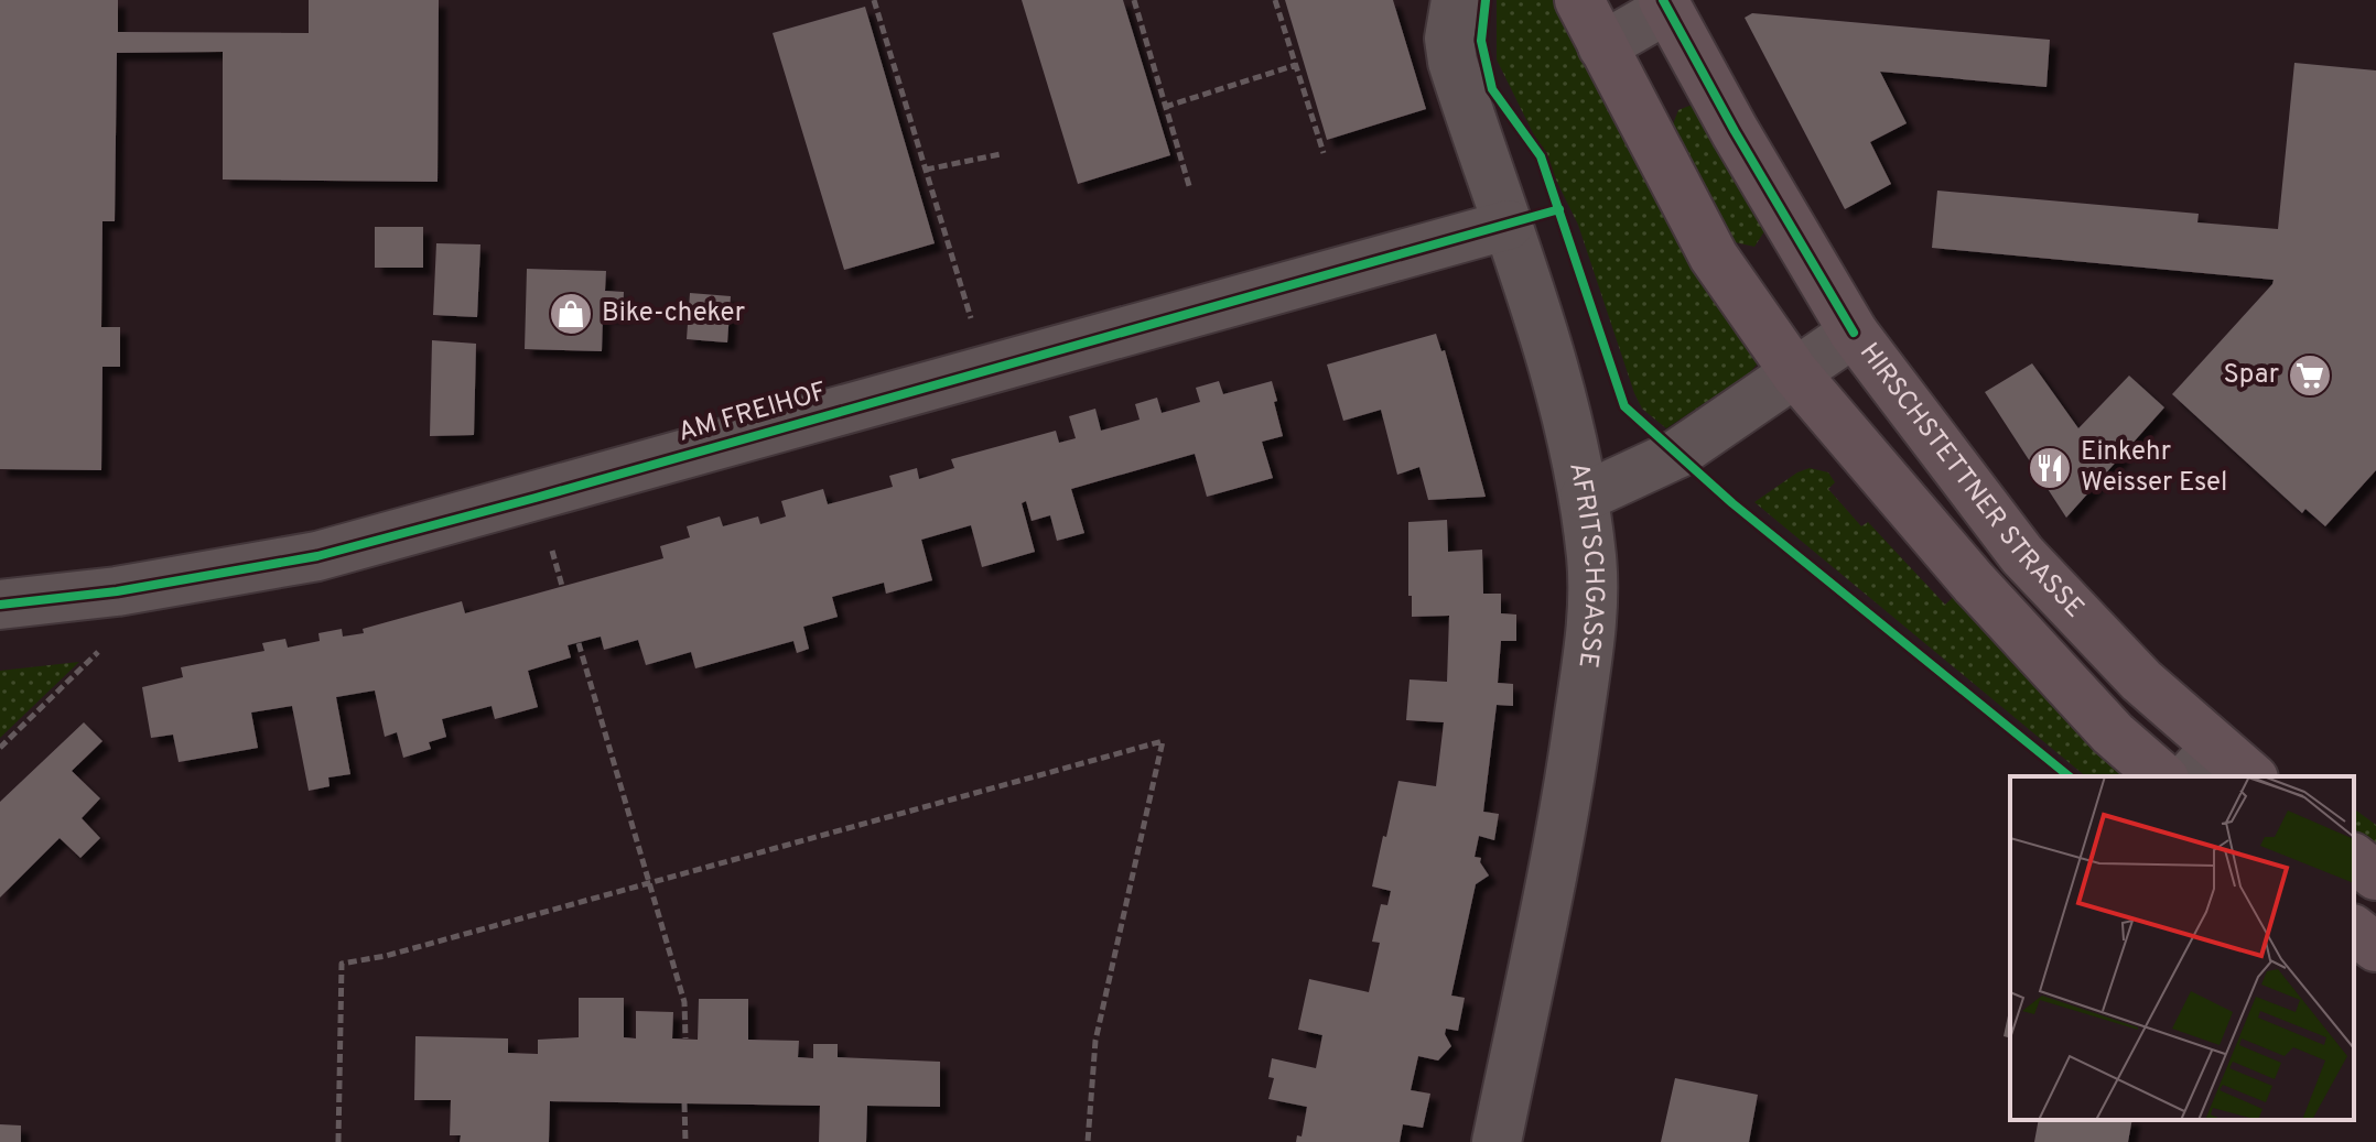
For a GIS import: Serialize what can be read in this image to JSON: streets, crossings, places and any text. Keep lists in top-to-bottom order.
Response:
{
  "streets": {
    "main road": ["HIRSCHSTETTNER STRASSE"],
    "street": ["AM FREIHOF", "AFRITSCHGASSE"]
  },
  "crossings": [
    ["AM FREIHOF", "AFRITSCHGASSE"]
  ],
  "places": {
    "shop": ["Bike-cheker"],
    "supermarket": ["Spar"],
    "restaurant": ["Einkehr Weisser Esel"]
  }
}
